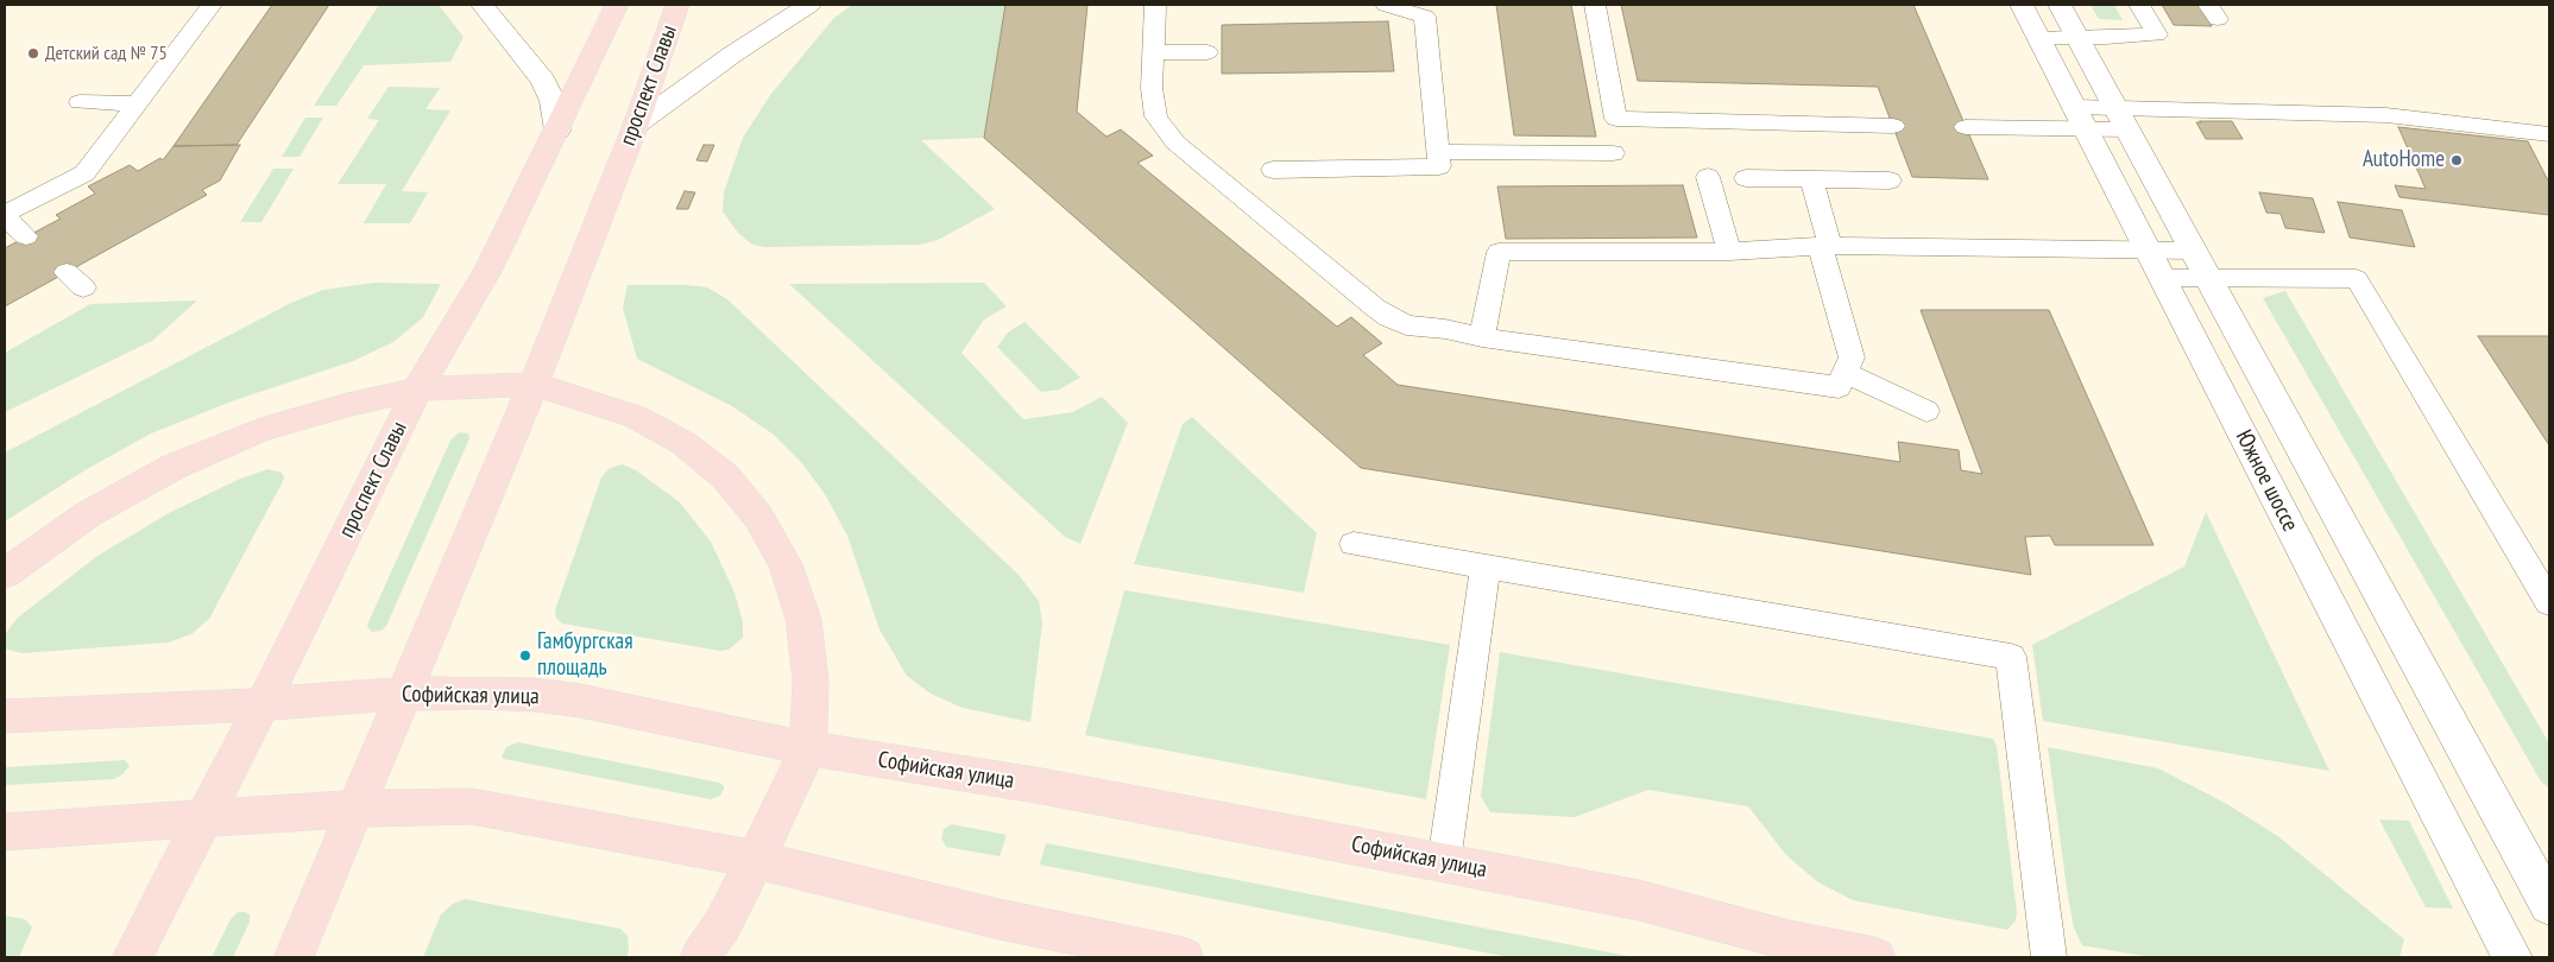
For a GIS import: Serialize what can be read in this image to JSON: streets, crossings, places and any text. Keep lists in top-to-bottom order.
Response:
{
  "streets": {
    "main road": ["проспект Славы", "Софийская улица"],
    "street": ["Южное шоссе"]
  },
  "crossings": [
    ["проспект Славы", "Софийская улица"]
  ],
  "places": ["Детский сад № 75", "AutoHome", "Гамбургская площадь"]
}
